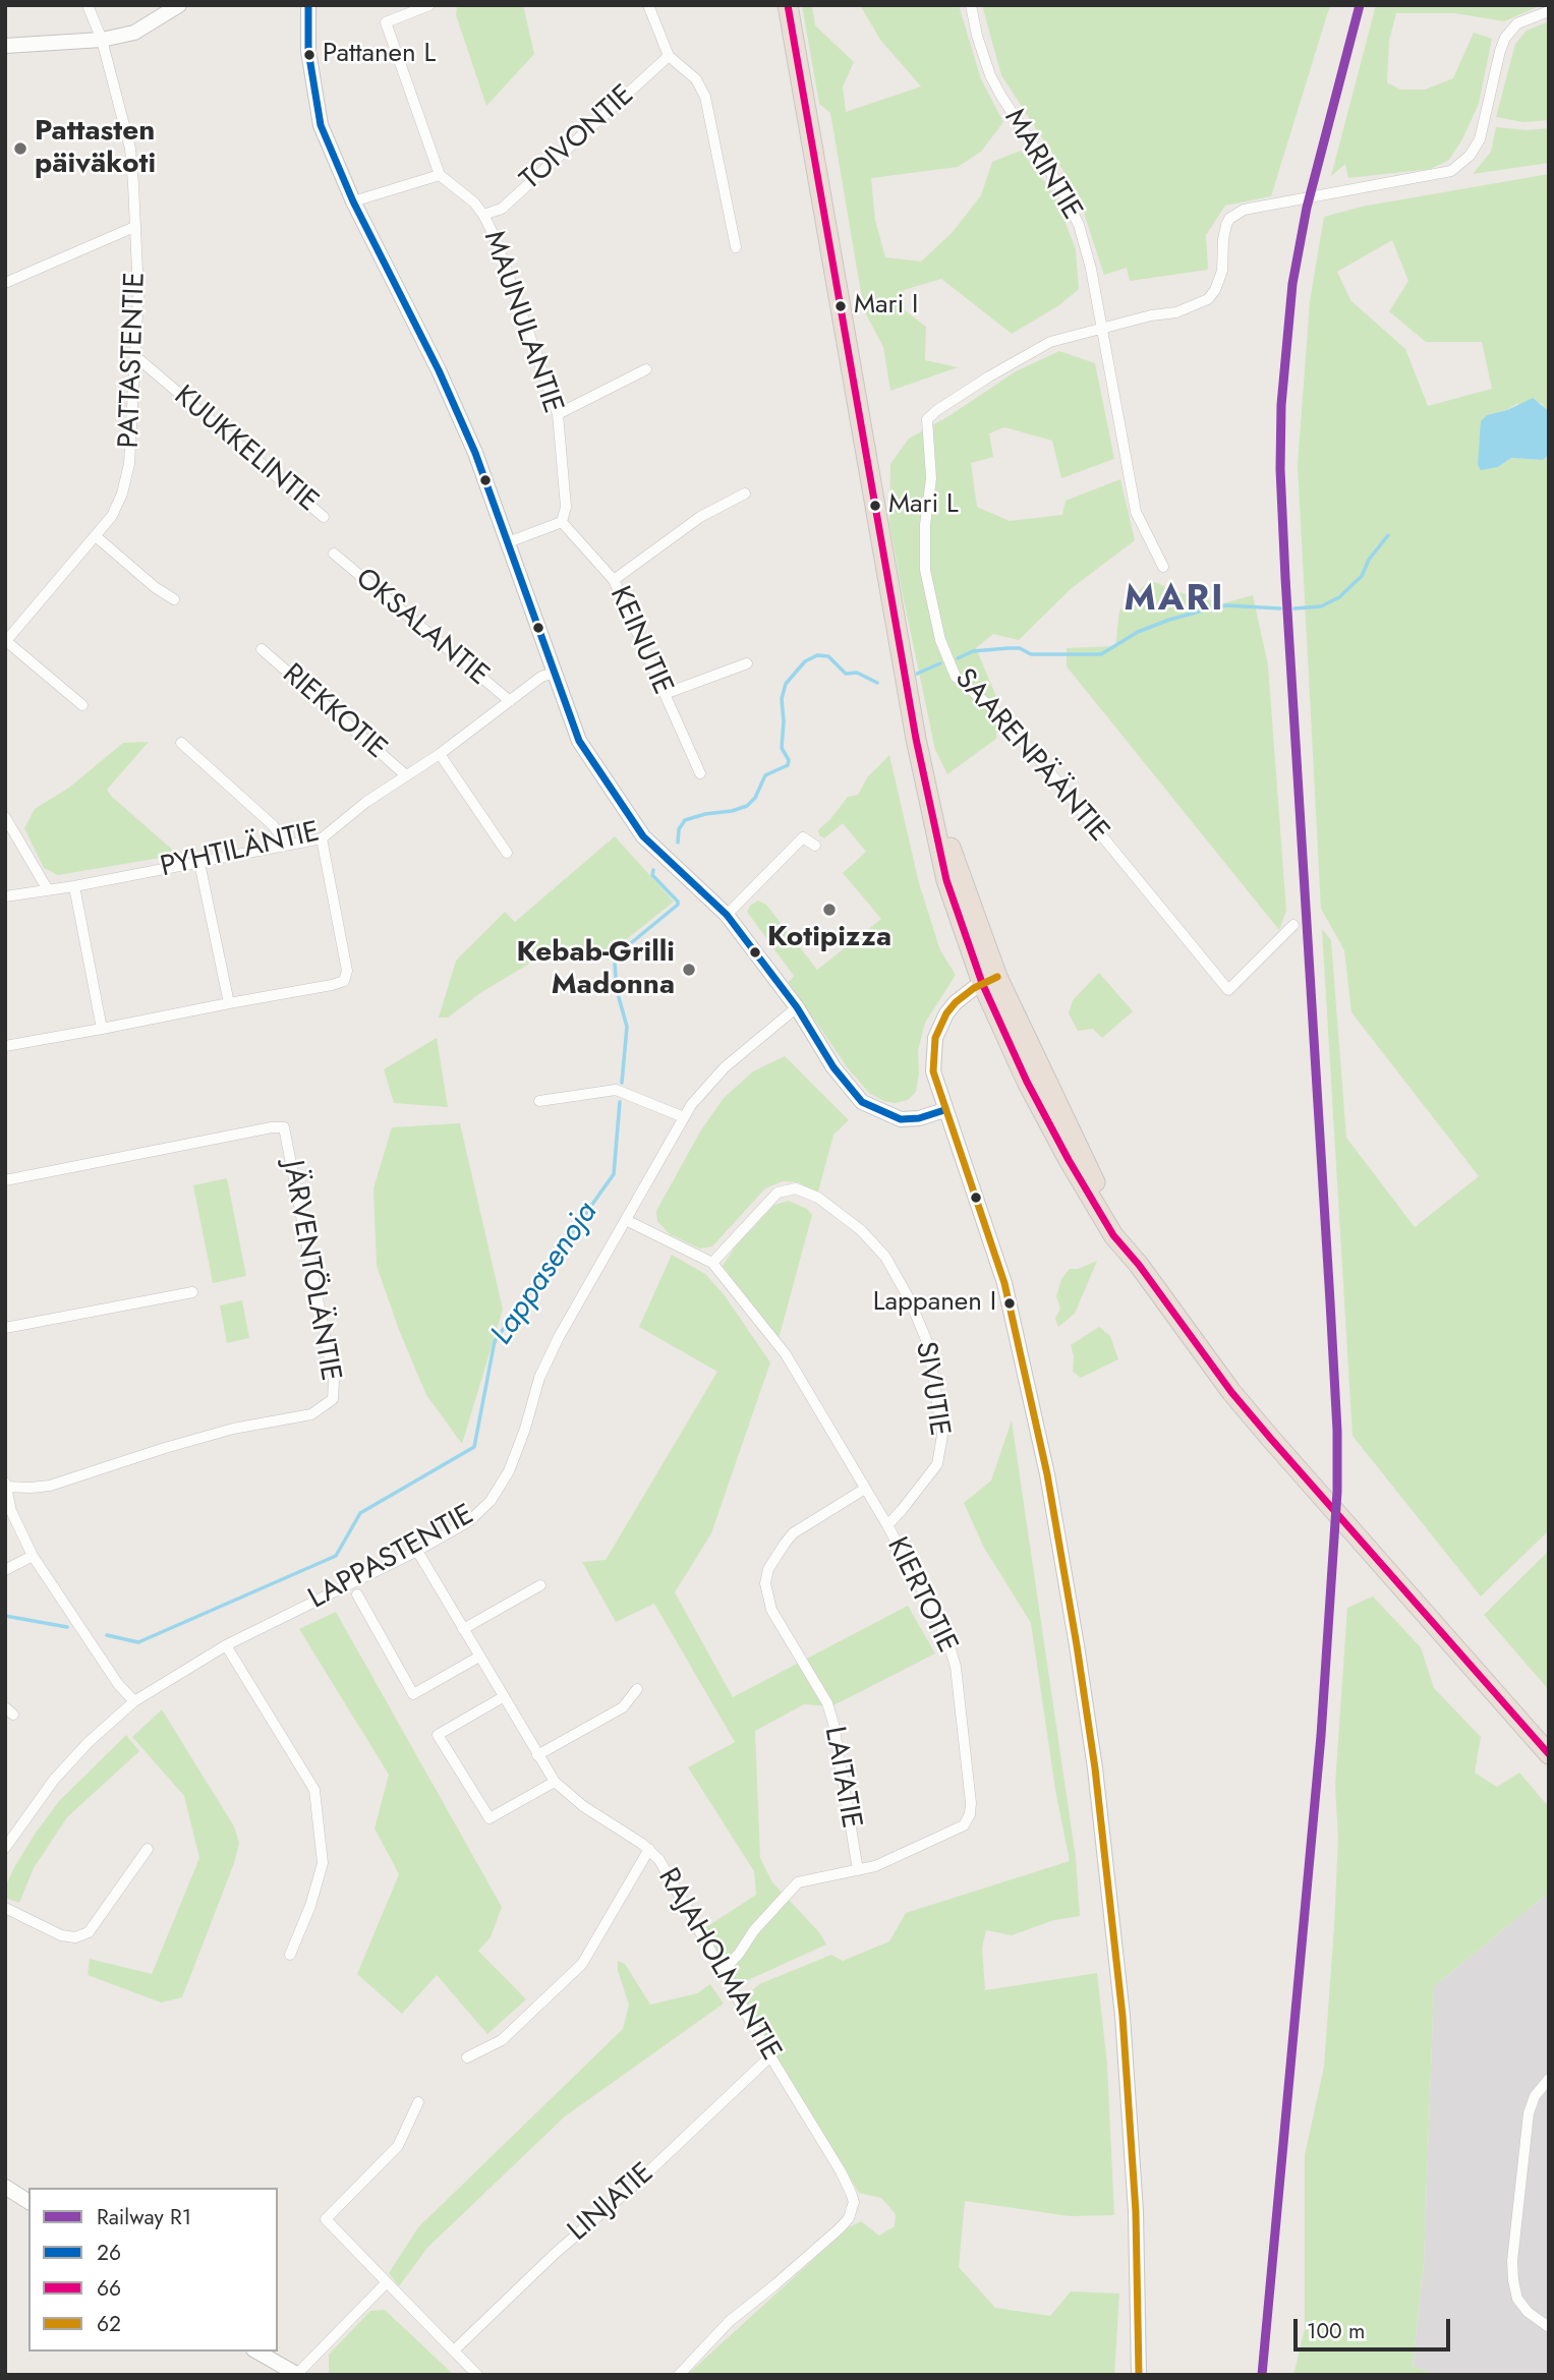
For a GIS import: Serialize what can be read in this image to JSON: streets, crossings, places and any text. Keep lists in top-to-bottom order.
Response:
{
  "streets": {
    "street": [
      "TOIVONTIE",
      "MARINTIE",
      "MAUNULANTIE",
      "PATTASTENTIE",
      "KUUKKELINTIE",
      "OKSALANTIE",
      "KEINUTIE",
      "RIEKKOTIE",
      "SAARENPÄÄNTIE",
      "PYHTILÄNTIE",
      "JÄRVENTÖLÄNTIE",
      "SIVUTIE",
      "LAPPASTENTIE",
      "KIERTOTIE",
      "LAITATIE",
      "RAJAHOLMANTIE",
      "LINJATIE"
    ]
  },
  "crossings": [
    ["TOIVONTIE", "MAUNULANTIE"],
    ["MARINTIE", "SAARENPÄÄNTIE"],
    ["MAUNULANTIE", "KEINUTIE"],
    ["PATTASTENTIE", "KUUKKELINTIE"],
    ["OKSALANTIE", "PYHTILÄNTIE"],
    ["RIEKKOTIE", "PYHTILÄNTIE"],
    ["SIVUTIE", "KIERTOTIE"],
    ["LAPPASTENTIE", "KIERTOTIE"],
    ["LAPPASTENTIE", "RAJAHOLMANTIE"],
    ["KIERTOTIE", "LAITATIE"],
    ["KIERTOTIE", "RAJAHOLMANTIE"],
    ["RAJAHOLMANTIE", "LINJATIE"]
  ],
  "districts": ["MARI"],
  "water": ["Lappasenoja"],
  "places": [
    "Pattanen L",
    "Pattasten päiväkoti",
    "Mari I",
    "Mari L",
    "Kotipizza",
    "Kebab-Grilli Madonna",
    "Lappanen I"
  ],
  "lines": [
    "rail line R1",
    "transit line 26",
    "transit line 66",
    "transit line 62"
  ],
  "legend": [
    "Railway R1",
    "26",
    "66",
    "62"
  ],
  "scale_bar": "100 m"
}
